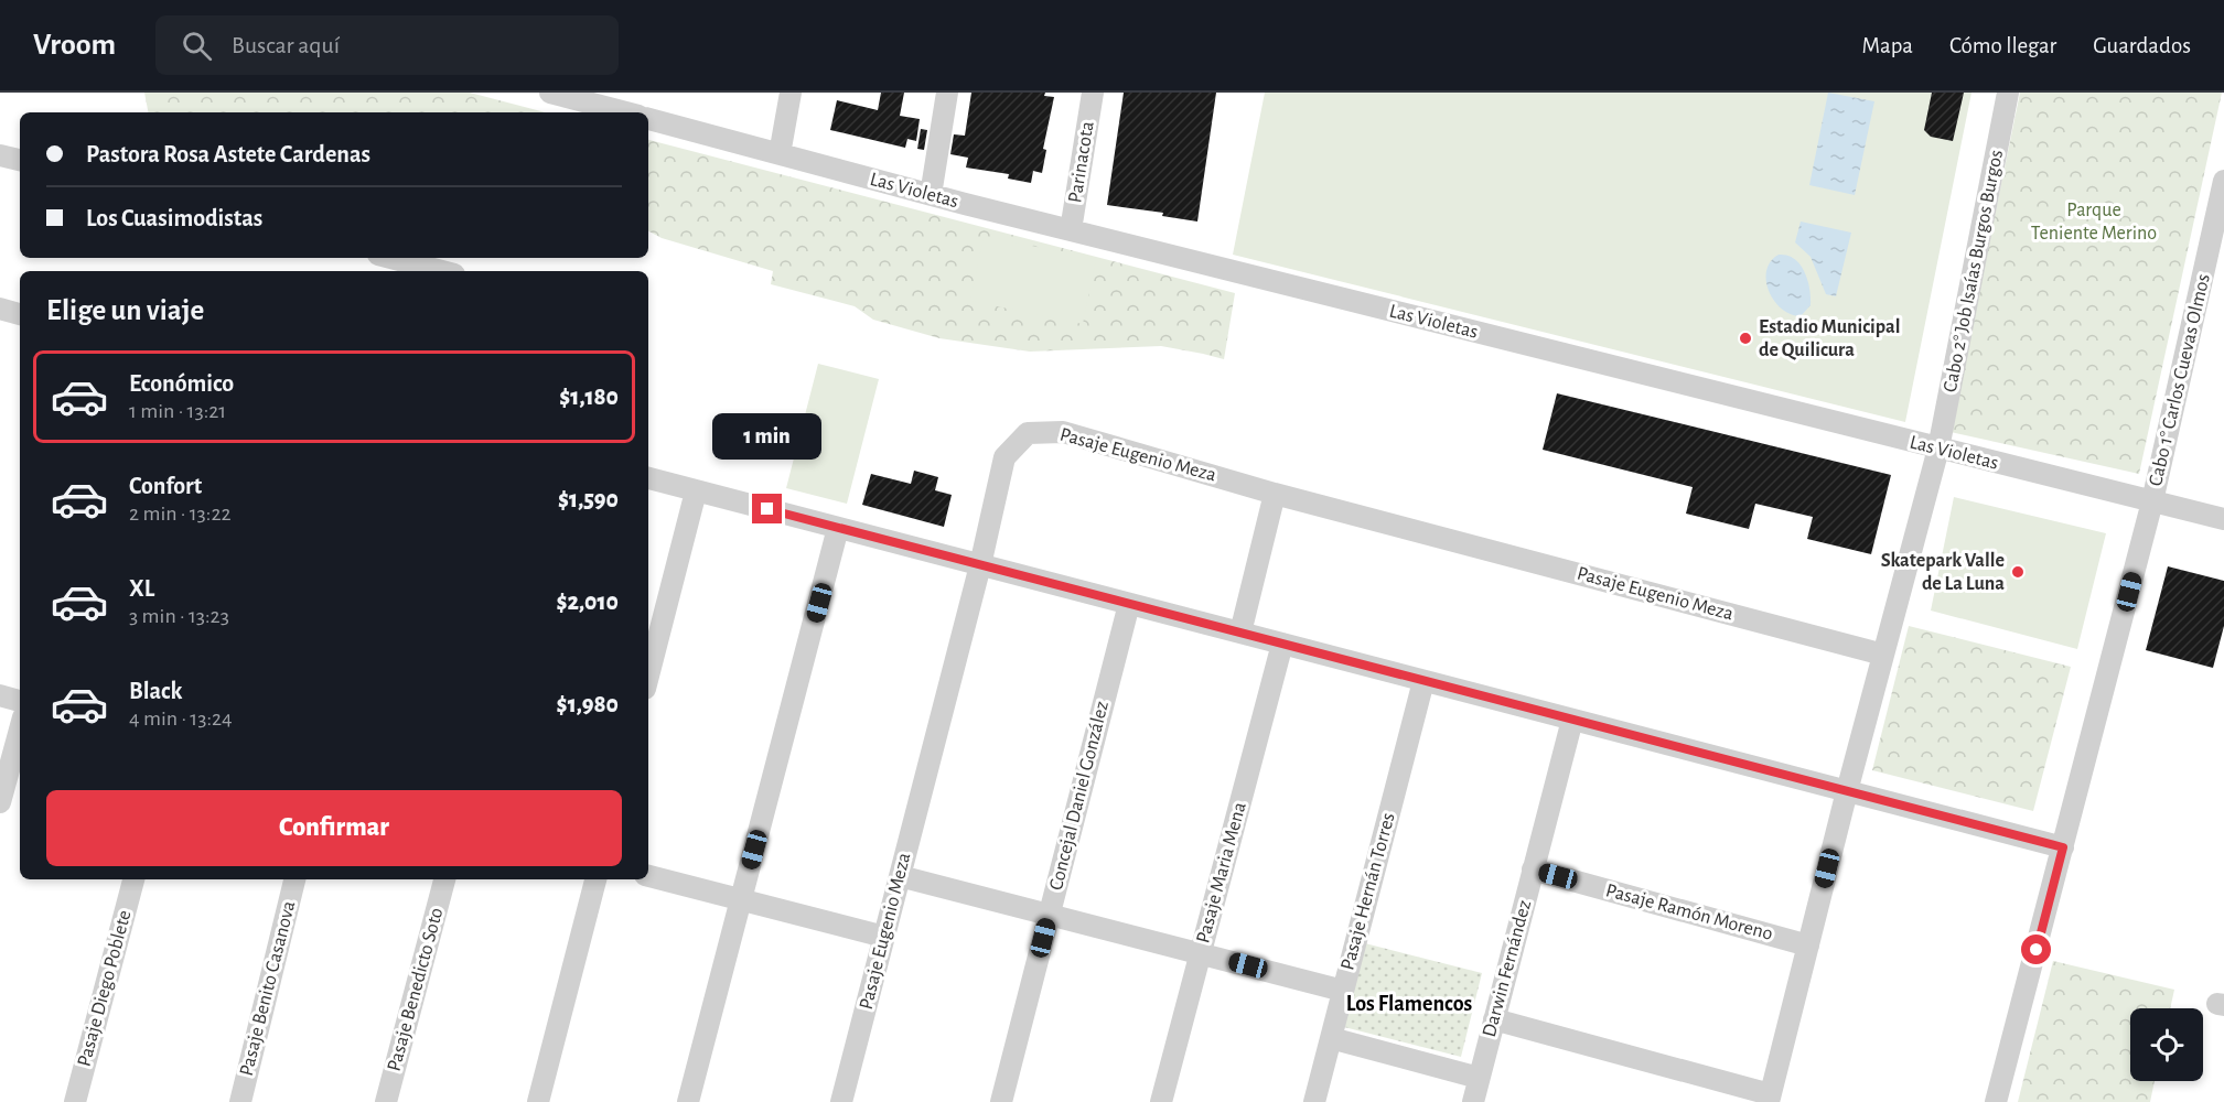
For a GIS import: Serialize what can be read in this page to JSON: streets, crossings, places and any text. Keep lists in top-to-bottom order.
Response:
{
  "streets": {
    "street": [
      "Parinacota",
      "Las Violetas",
      "Cabo 2° Job Isaías Burgos Burgos",
      "Cabo 1° Carlos Cuevas Olmos",
      "Pasaje Eugenio Meza",
      "Concejal Daniel González",
      "Pasaje Maria Mena",
      "Pasaje Hernán Torres",
      "Pasaje Ramón Moreno",
      "Darwin Fernández",
      "Pasaje Diego Poblete",
      "Pasaje Benito Casanova",
      "Pasaje Benedicto Soto"
    ]
  },
  "crossings": [
    ["Parinacota", "Las Violetas"],
    ["Las Violetas", "Cabo 2° Job Isaías Burgos Burgos"],
    ["Las Violetas", "Cabo 1° Carlos Cuevas Olmos"],
    ["Cabo 2° Job Isaías Burgos Burgos", "Pasaje Eugenio Meza"],
    ["Cabo 2° Job Isaías Burgos Burgos", "Pasaje Ramón Moreno"],
    ["Pasaje Ramón Moreno", "Darwin Fernández"]
  ],
  "districts": ["Los Flamencos"],
  "parks": ["Parque Teniente Merino"],
  "places": ["Estadio Municipal de Quilicura", "Skatepark Valle de La Luna"],
  "page": {
    "header": "Vroom",
    "search": "Buscar aquí",
    "nav": ["Mapa", "Cómo llegar", "Guardados"],
    "banner": ["Pastora Rosa Astete Cardenas", "Los Cuasimodistas"],
    "heading": "Elige un viaje",
    "list": [
      {
        "name": "Económico",
        "note": "1 min · 13:21",
        "value": "$1,180"
      },
      {
        "name": "Confort",
        "note": "2 min · 13:22",
        "value": "$1,590"
      },
      {
        "name": "XL",
        "note": "3 min · 13:23",
        "value": "$2,010"
      },
      {
        "name": "Black",
        "note": "4 min · 13:24",
        "value": "$1,980"
      }
    ],
    "bubble": "1 min",
    "buttons": "Confirmar"
  }
}
